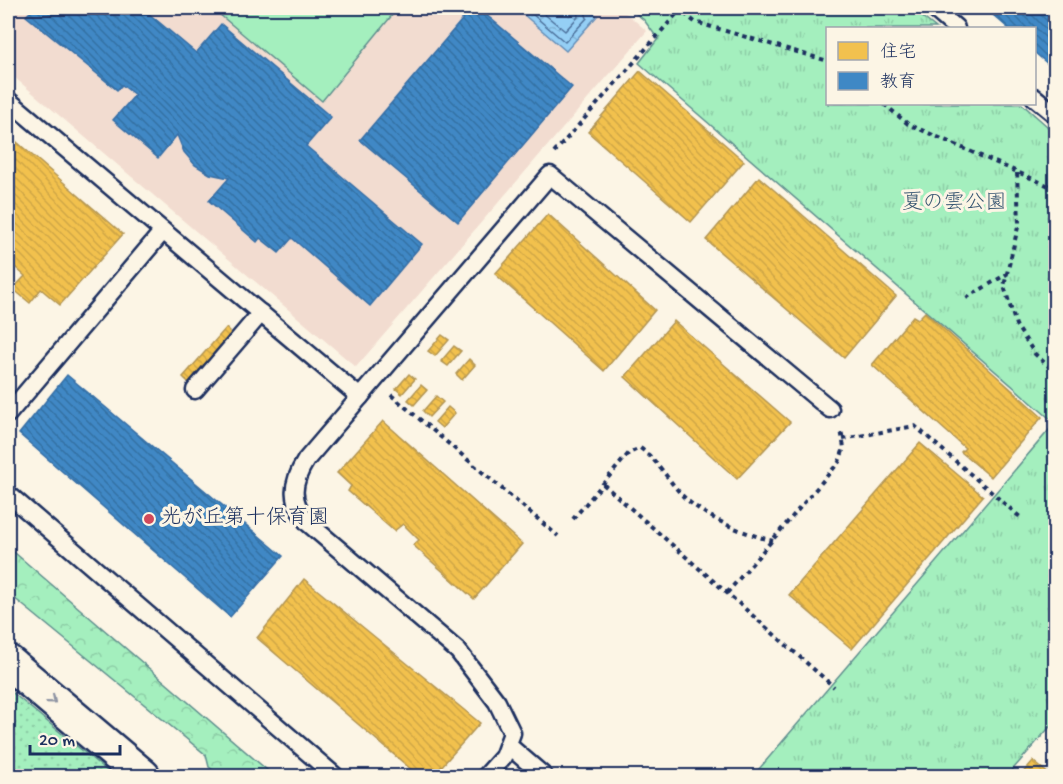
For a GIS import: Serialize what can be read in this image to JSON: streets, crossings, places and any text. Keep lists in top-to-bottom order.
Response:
{
  "parks": ["夏の雲公園"],
  "places": ["光が丘第十保育園"],
  "legend": ["住宅", "教育"],
  "scale_bar": "20 m"
}
